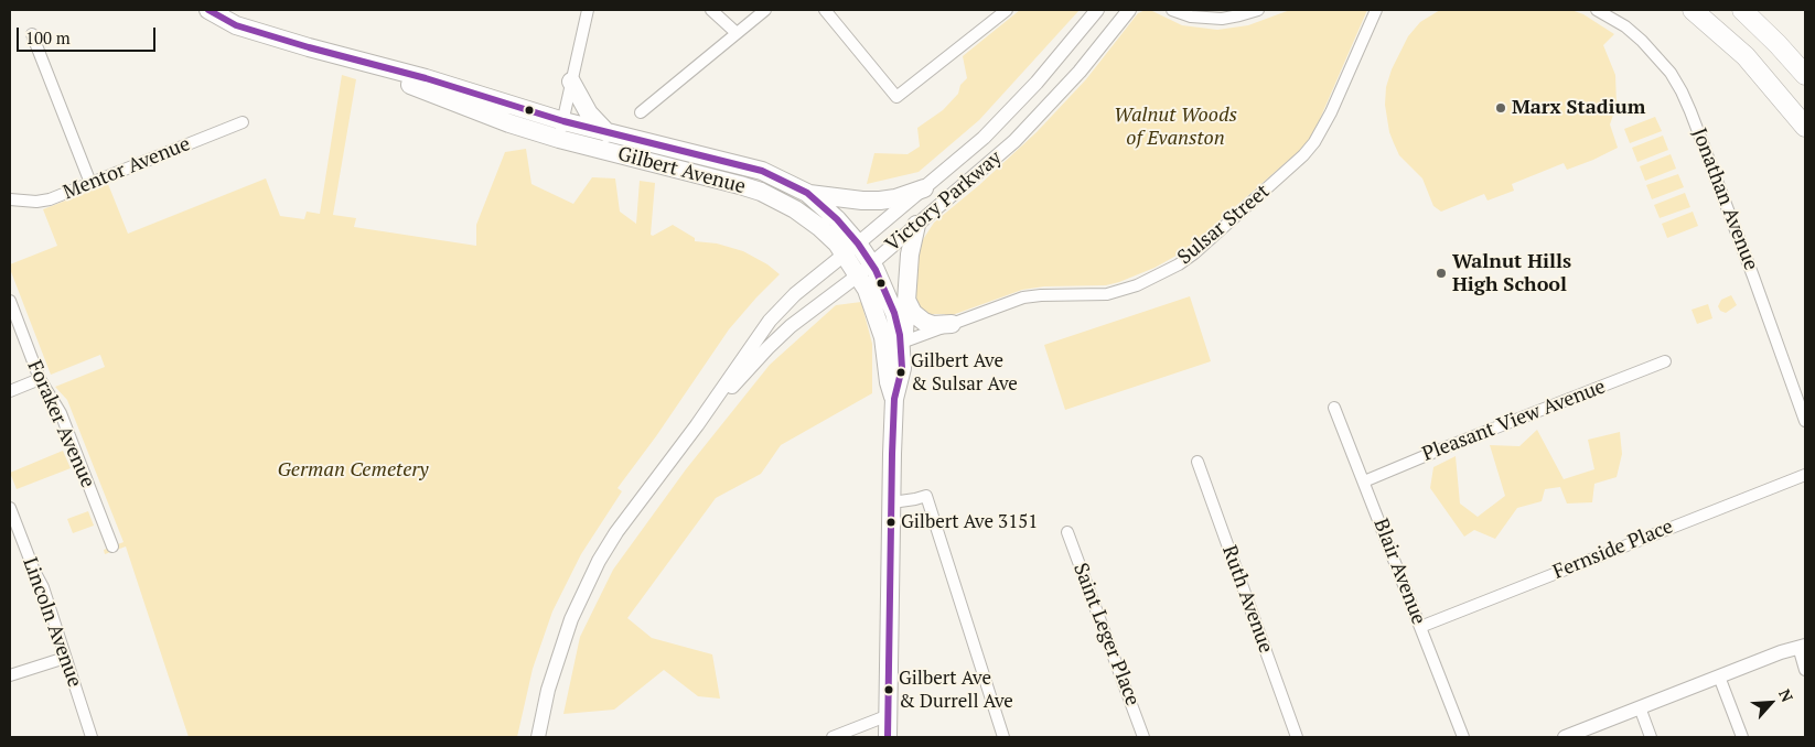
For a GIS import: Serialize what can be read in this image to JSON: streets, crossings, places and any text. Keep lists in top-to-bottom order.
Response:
{
  "streets": {
    "main road": ["Gilbert Avenue"],
    "street": [
      "Mentor Avenue",
      "Jonathan Avenue",
      "Victory Parkway",
      "Sulsar Street",
      "Pleasant View Avenue",
      "Foraker Avenue",
      "Fernside Place",
      "Blair Avenue",
      "Ruth Avenue",
      "Lincoln Avenue",
      "Saint Leger Place"
    ]
  },
  "crossings": [
    ["Gilbert Avenue", "Victory Parkway"],
    ["Gilbert Avenue", "Sulsar Street"],
    ["Pleasant View Avenue", "Blair Avenue"],
    ["Fernside Place", "Blair Avenue"]
  ],
  "parks": ["Walnut Woods of Evanston", "German Cemetery"],
  "places": [
    "Marx Stadium",
    "Walnut Hills High School",
    "Gilbert Ave & Sulsar Ave",
    "Gilbert Ave 3151",
    "Gilbert Ave & Durrell Ave"
  ],
  "scale_bar": "100 m",
  "north": "top right"
}
